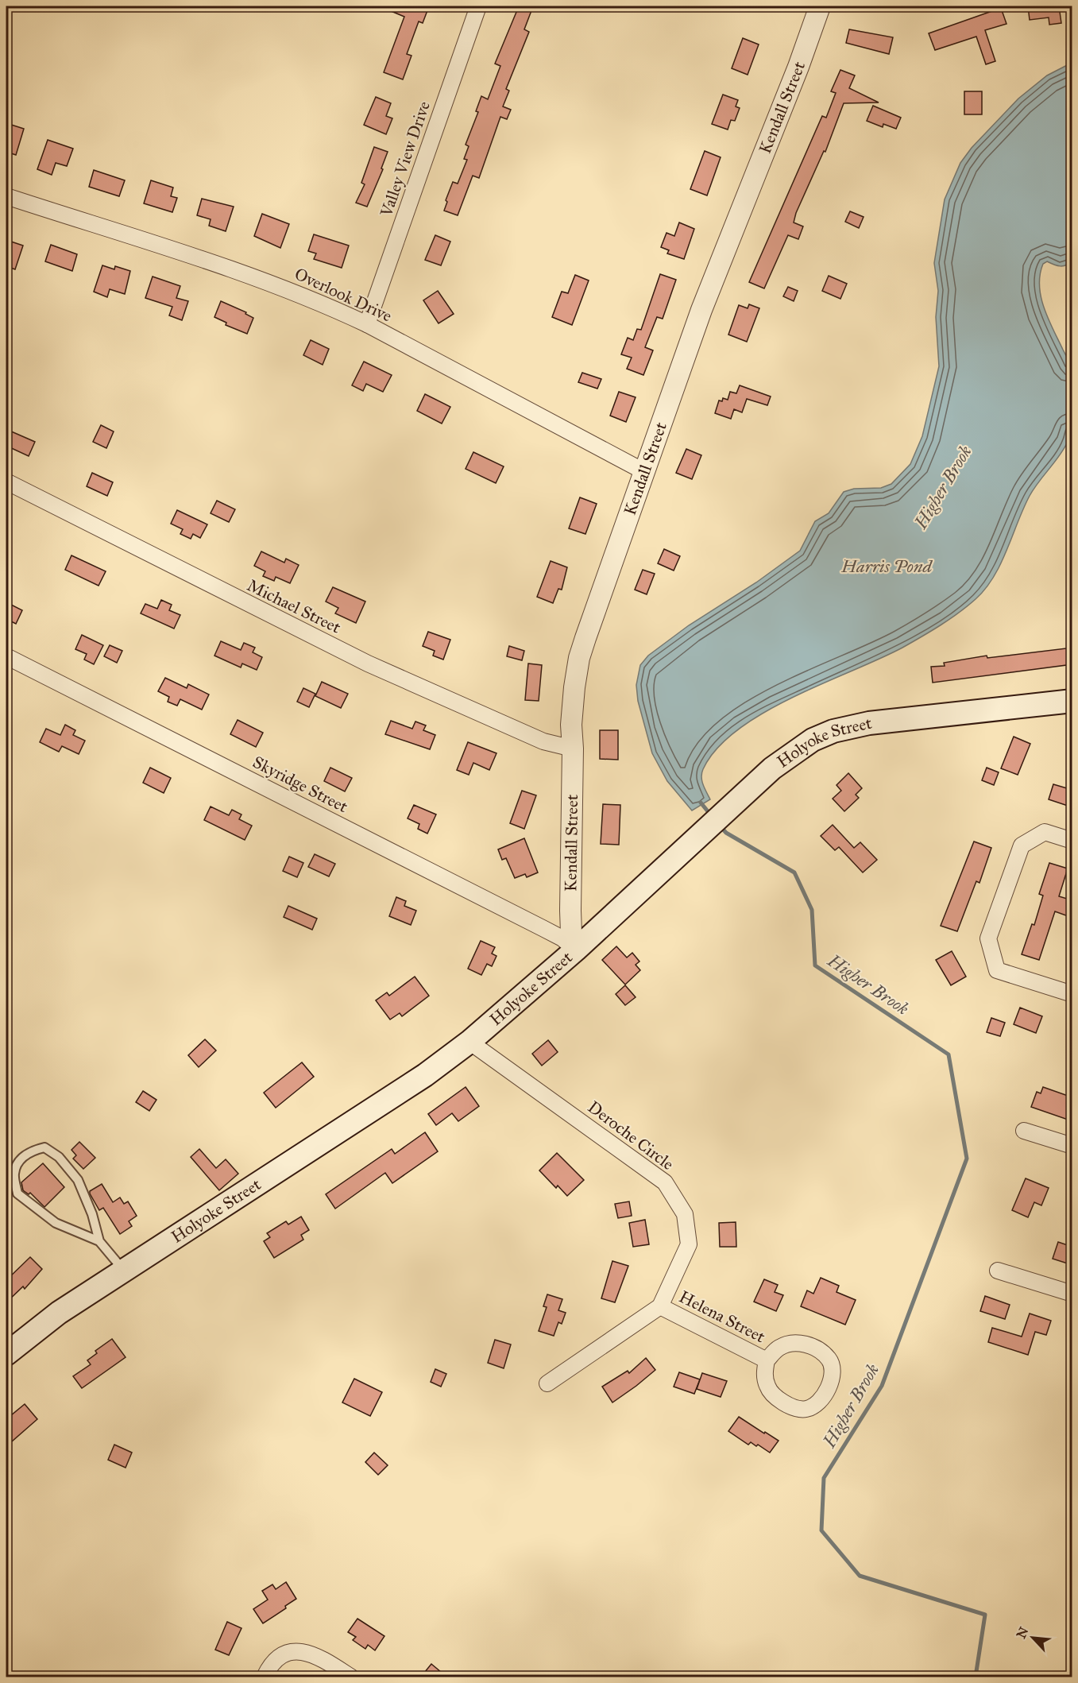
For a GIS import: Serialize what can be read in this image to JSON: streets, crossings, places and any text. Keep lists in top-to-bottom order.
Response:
{
  "streets": {
    "main road": ["Holyoke Street"],
    "street": [
      "Kendall Street",
      "Valley View Drive",
      "Overlook Drive",
      "Michael Street",
      "Skyridge Street",
      "Deroche Circle",
      "Helena Street"
    ]
  },
  "crossings": [
    ["Kendall Street", "Overlook Drive"],
    ["Kendall Street", "Michael Street"],
    ["Kendall Street", "Holyoke Street"],
    ["Kendall Street", "Skyridge Street"],
    ["Valley View Drive", "Overlook Drive"],
    ["Holyoke Street", "Skyridge Street"],
    ["Holyoke Street", "Deroche Circle"],
    ["Deroche Circle", "Helena Street"]
  ],
  "water": ["Higher Brook", "Harris Pond"],
  "north": "top left"
}
